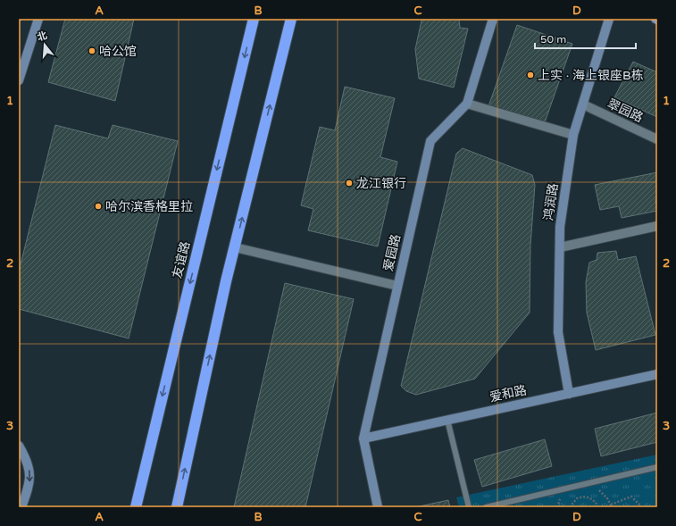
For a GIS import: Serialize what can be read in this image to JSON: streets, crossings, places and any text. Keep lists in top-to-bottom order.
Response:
{
  "streets": {
    "highway": ["友谊路"],
    "street": [
      "翠园路",
      "鸿润路",
      "爱园路",
      "爱和路"
    ]
  },
  "crossings": [
    ["翠园路", "鸿润路"],
    ["鸿润路", "爱和路"],
    ["爱园路", "爱和路"]
  ],
  "places": [
    "哈公馆",
    "上实 · 海上银座B栋",
    "龙江银行",
    "哈尔滨香格里拉"
  ],
  "scale_bar": "50 m",
  "north": "top",
  "grid": {
    "columns": [
      "A",
      "B",
      "C",
      "D"
    ],
    "rows": ["1", "2", "3"]
  }
}
